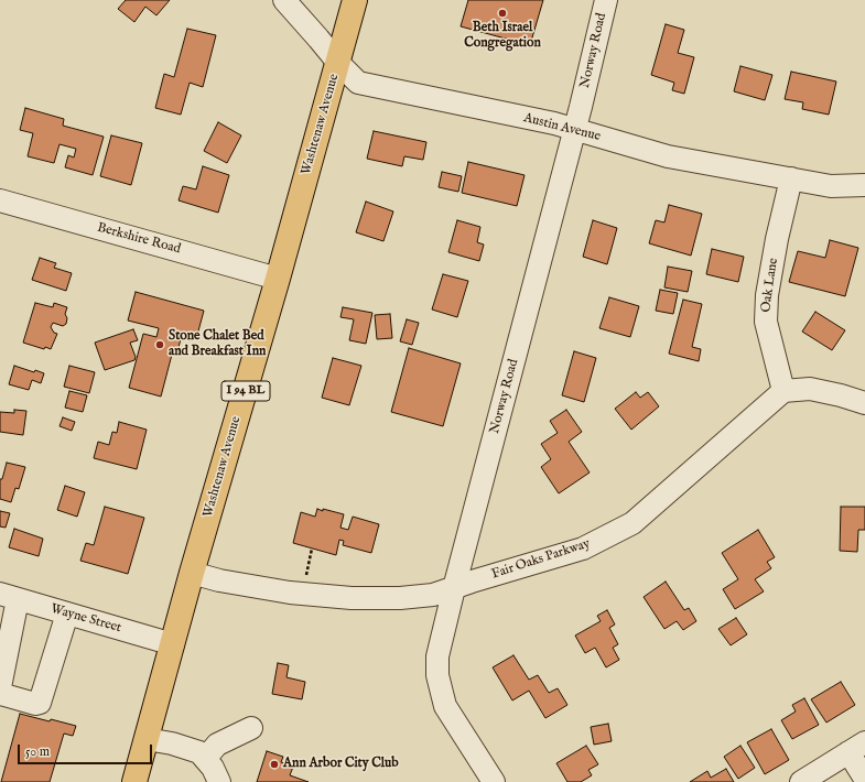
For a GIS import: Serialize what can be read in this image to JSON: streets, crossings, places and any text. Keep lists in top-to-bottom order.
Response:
{
  "streets": {
    "main road": ["Washtenaw Avenue", "I 94 BL"],
    "street": [
      "Norway Road",
      "Austin Avenue",
      "Berkshire Road",
      "Oak Lane",
      "Fair Oaks Parkway",
      "Wayne Street"
    ]
  },
  "crossings": [
    ["Norway Road", "Austin Avenue"],
    ["Norway Road", "Fair Oaks Parkway"],
    ["Washtenaw Avenue", "Austin Avenue"],
    ["Washtenaw Avenue", "Berkshire Road"],
    ["Washtenaw Avenue", "Fair Oaks Parkway"],
    ["Washtenaw Avenue", "Wayne Street"],
    ["Austin Avenue", "Oak Lane"],
    ["Oak Lane", "Fair Oaks Parkway"]
  ],
  "places": ["Beth Israel Congregation", "Stone Chalet Bed and Breakfast Inn", "Ann Arbor City Club"],
  "scale_bar": "50 m"
}
